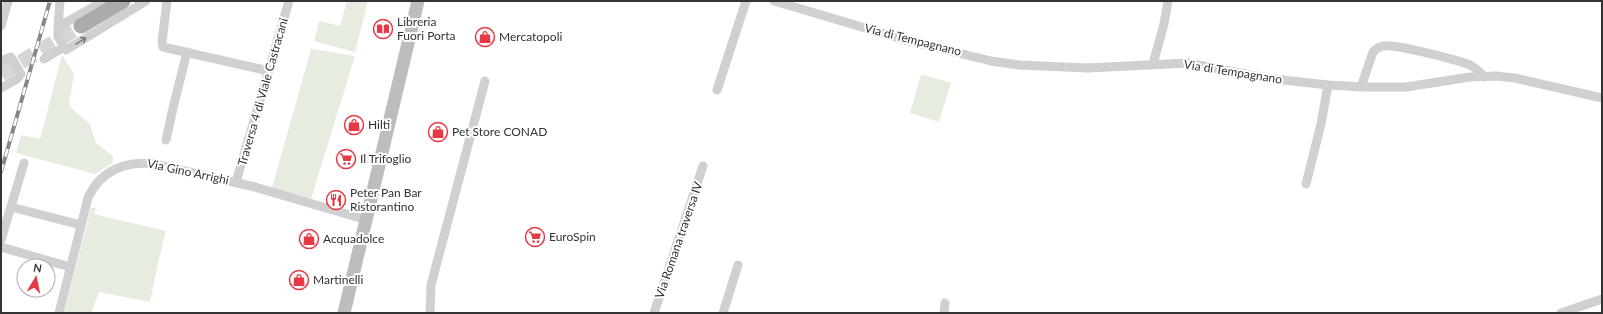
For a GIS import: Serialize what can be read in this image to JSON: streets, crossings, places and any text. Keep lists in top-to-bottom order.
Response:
{
  "streets": {
    "street": [
      "Via di Tempagnano",
      "Traversa 4 di Viale Castracani",
      "Via Gino Arrighi",
      "Via Romana traversa IV"
    ]
  },
  "crossings": [
    ["Traversa 4 di Viale Castracani", "Via Gino Arrighi"]
  ],
  "places": {
    "library": ["Libreria Fuori Porta"],
    "shop": [
      "Mercatopoli",
      "Hilti",
      "Pet Store CONAD",
      "Acquadolce",
      "Martinelli"
    ],
    "supermarket": ["Il Trifoglio", "EuroSpin"],
    "restaurant": ["Peter Pan Bar Ristorantino"]
  },
  "north": "top"
}
